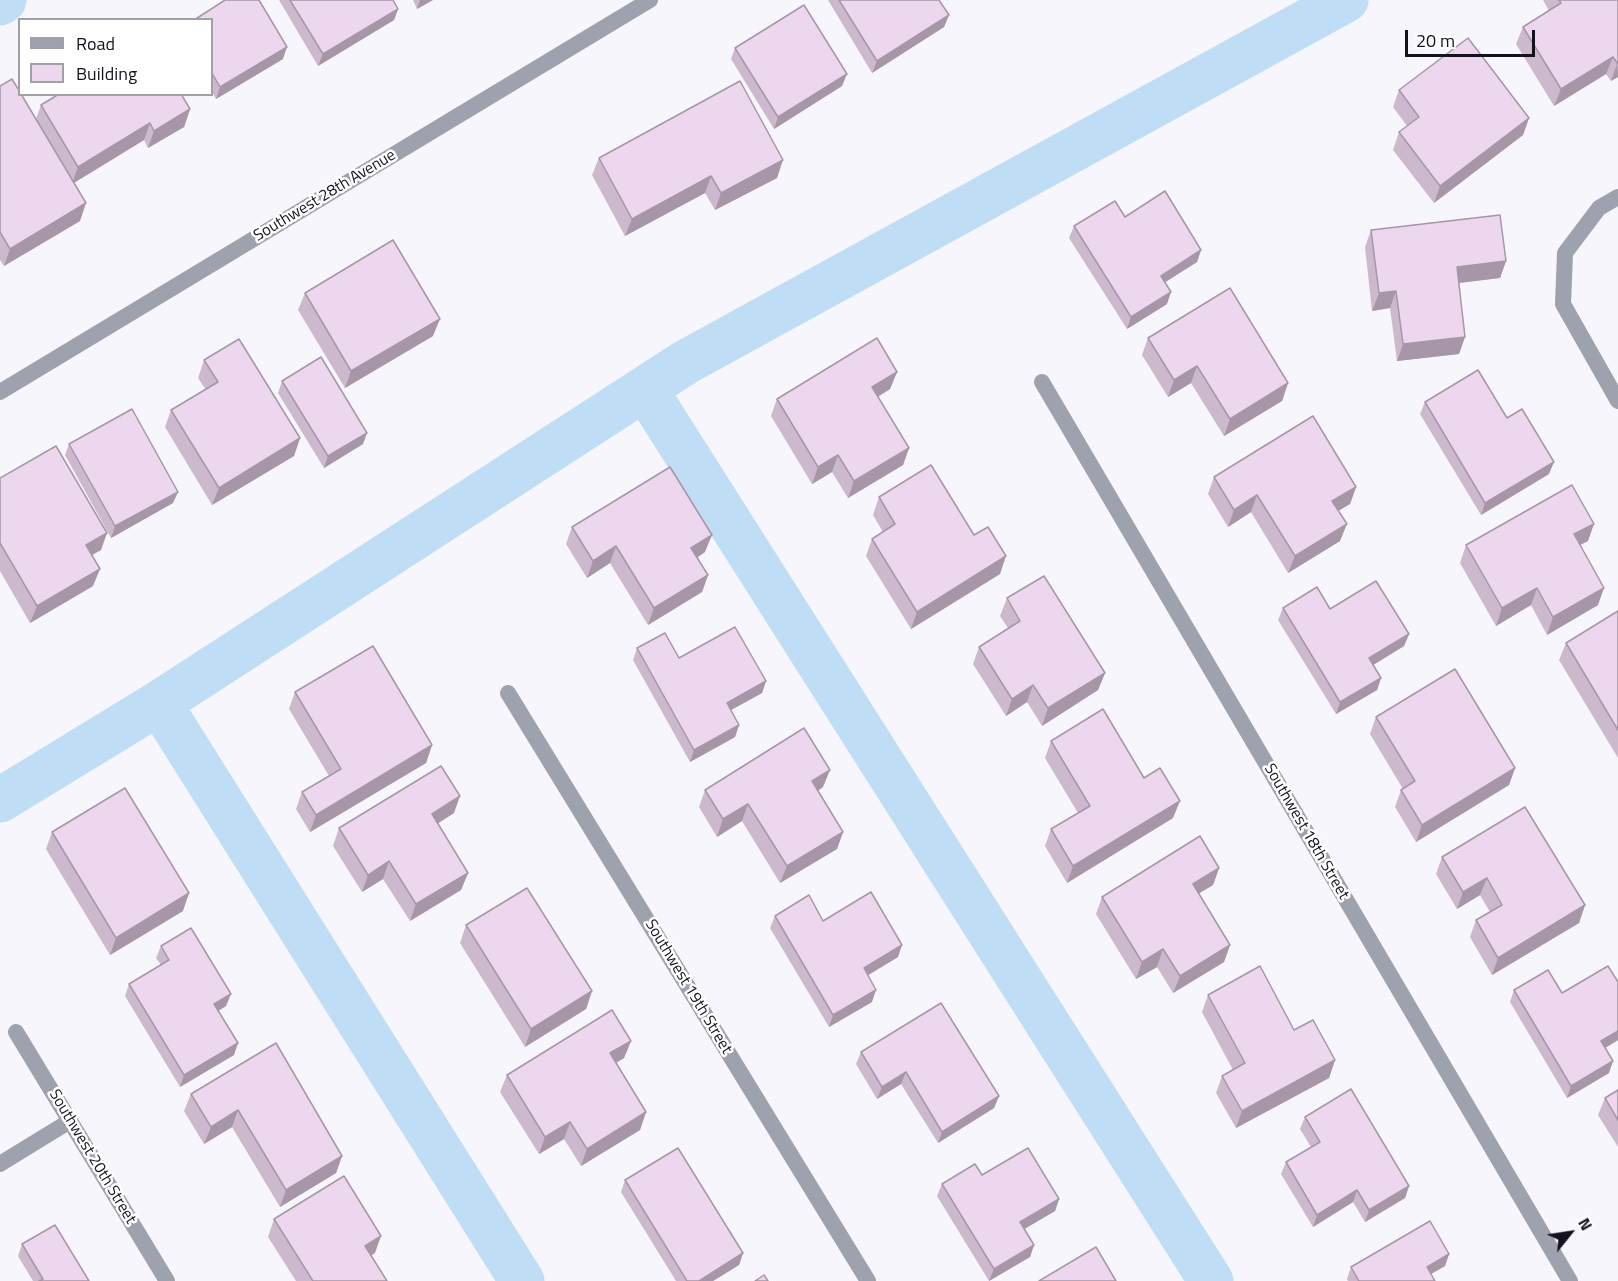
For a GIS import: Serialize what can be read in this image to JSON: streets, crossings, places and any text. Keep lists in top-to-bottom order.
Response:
{
  "streets": {
    "street": [
      "Southwest 28th Avenue",
      "Southwest 18th Street",
      "Southwest 19th Street",
      "Southwest 20th Street"
    ]
  },
  "legend": ["Road", "Building"],
  "scale_bar": "20 m",
  "north": "top right"
}
